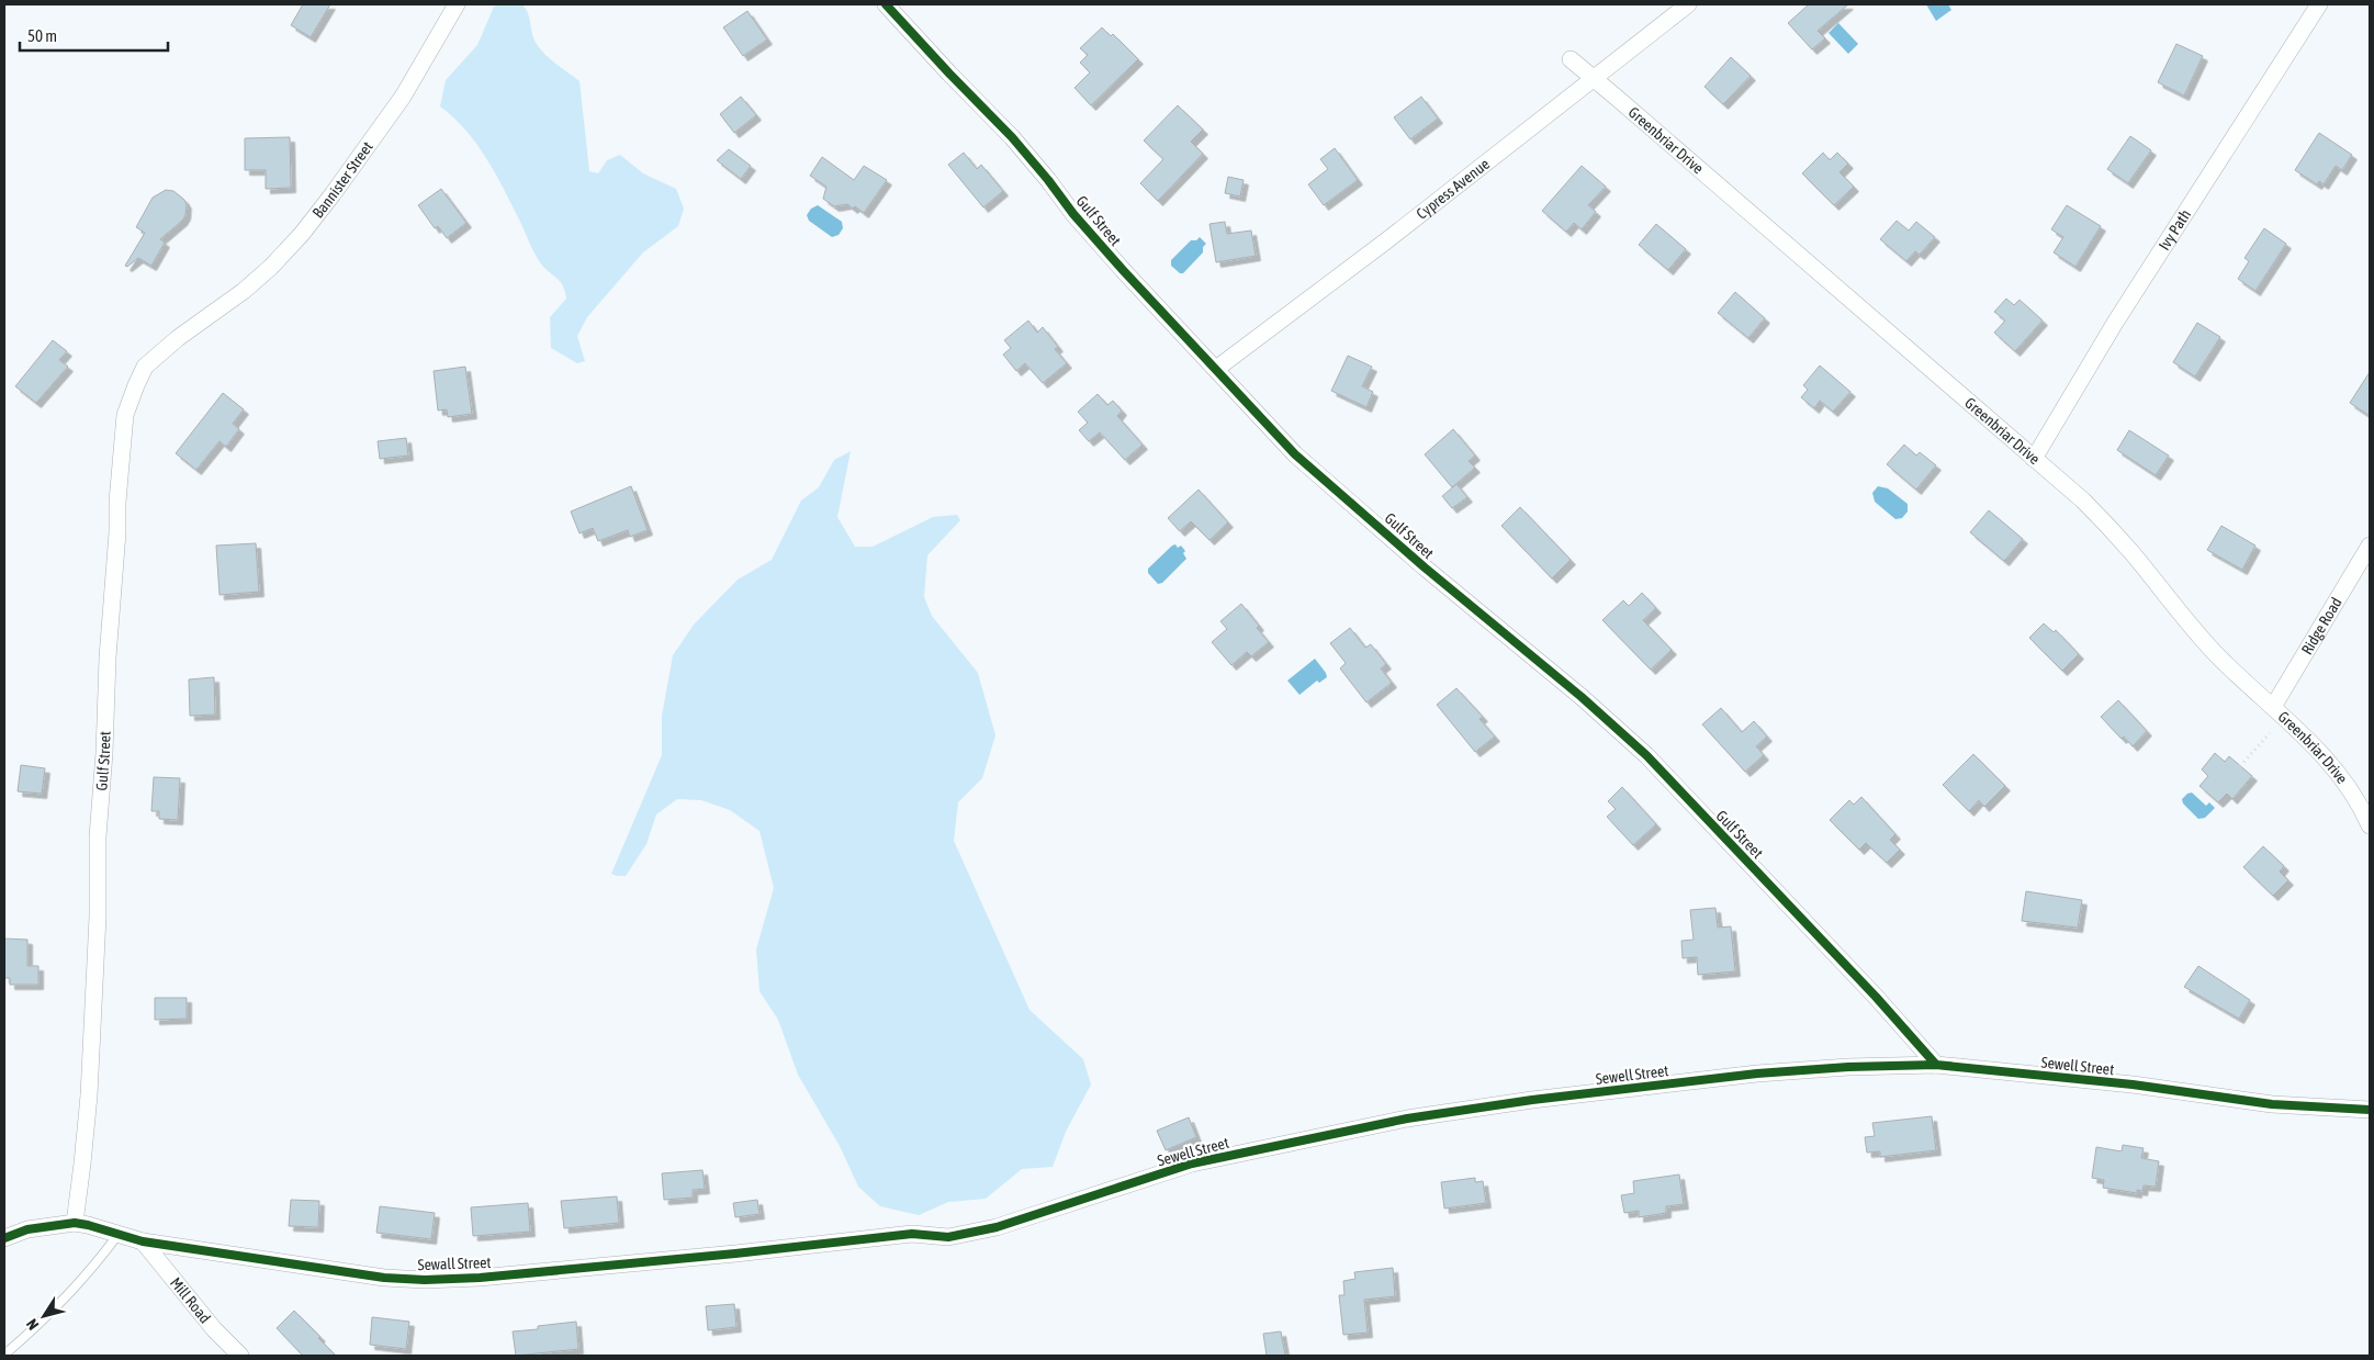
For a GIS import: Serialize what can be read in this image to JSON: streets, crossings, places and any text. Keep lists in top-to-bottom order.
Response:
{
  "streets": {
    "street": [
      "Greenbriar Drive",
      "Bannister Street",
      "Cypress Avenue",
      "Gulf Street",
      "Ivy Path",
      "Ridge Road",
      "Sewell Street",
      "Sewall Street",
      "Mill Road"
    ]
  },
  "crossings": [
    ["Greenbriar Drive", "Cypress Avenue"],
    ["Greenbriar Drive", "Ivy Path"],
    ["Greenbriar Drive", "Ridge Road"],
    ["Bannister Street", "Gulf Street"],
    ["Cypress Avenue", "Gulf Street"],
    ["Gulf Street", "Sewell Street"],
    ["Gulf Street", "Sewall Street"],
    ["Sewell Street", "Sewall Street"],
    ["Sewall Street", "Mill Road"]
  ],
  "scale_bar": "50 m",
  "north": "bottom left"
}
